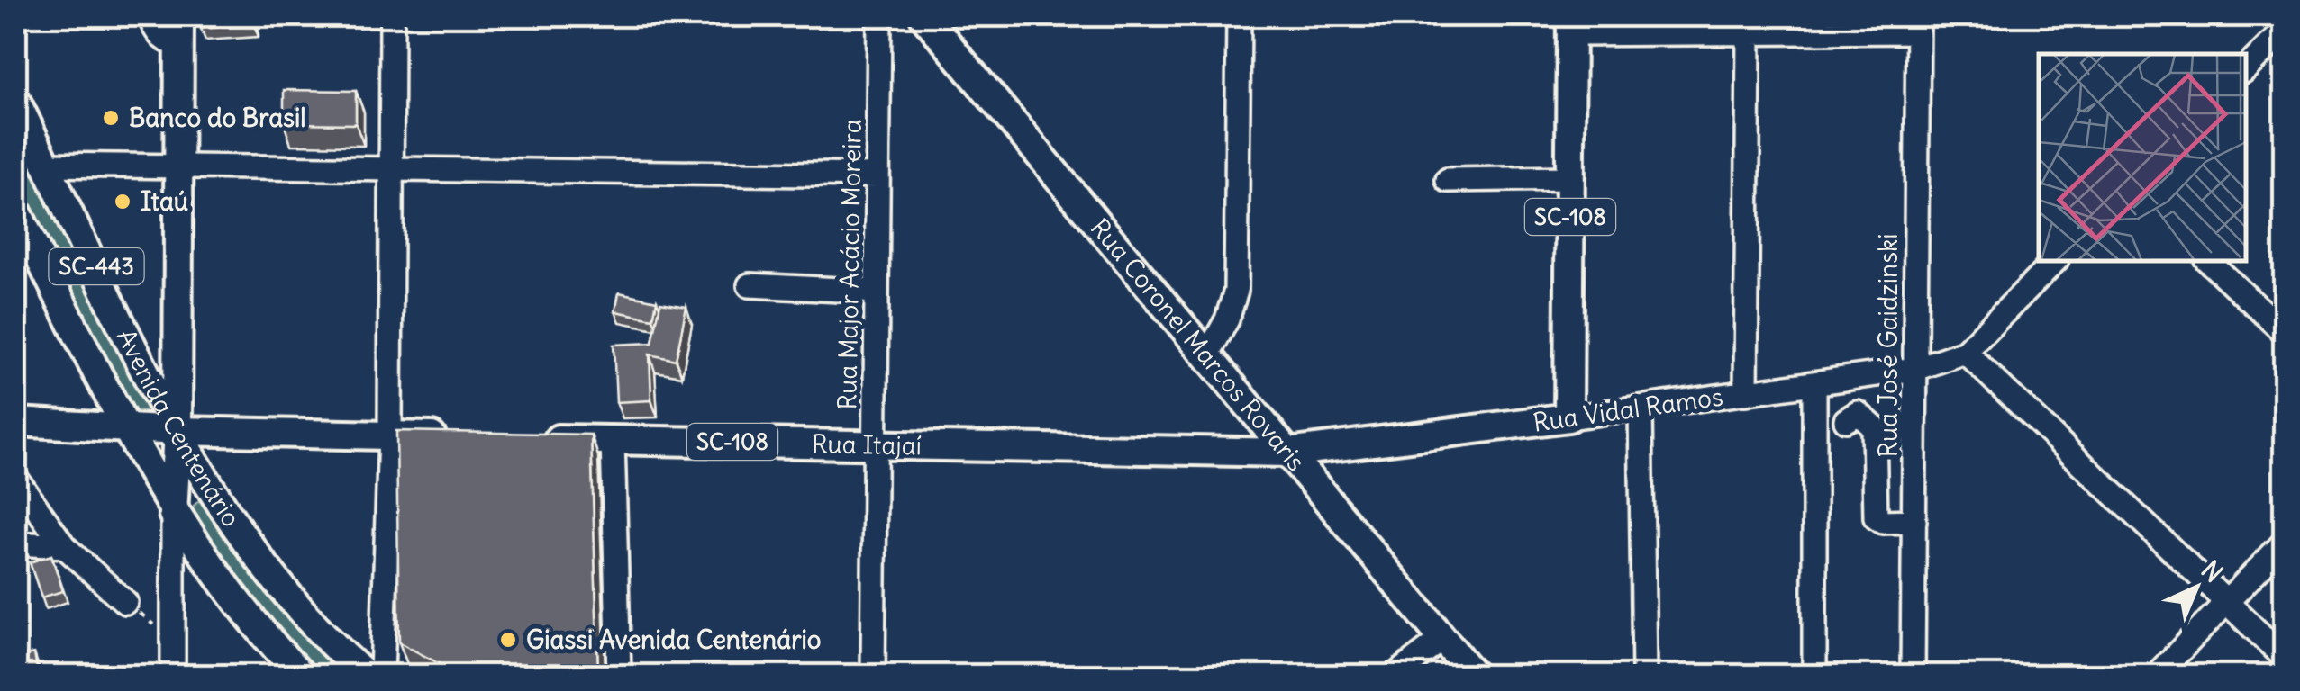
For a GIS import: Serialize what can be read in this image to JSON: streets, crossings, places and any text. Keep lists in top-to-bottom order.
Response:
{
  "streets": {
    "main road": [
      "SC-108",
      "SC-443",
      "Rua Coronel Marcos Rovaris",
      "Rua Vidal Ramos",
      "Avenida Centenário",
      "Rua Itajaí"
    ],
    "street": ["Rua Major Acácio Moreira", "Rua José Gaidzinski"]
  },
  "crossings": [
    ["SC-108", "Rua Vidal Ramos"],
    ["Rua Major Acácio Moreira", "Rua Itajaí"],
    ["Rua Coronel Marcos Rovaris", "Rua Vidal Ramos"],
    ["Rua Coronel Marcos Rovaris", "Rua Itajaí"],
    ["Rua José Gaidzinski", "Rua Vidal Ramos"],
    ["Rua Vidal Ramos", "Rua Itajaí"]
  ],
  "places": ["Banco do Brasil", "Itaú", "Giassi Avenida Centenário"],
  "north": "top right"
}
